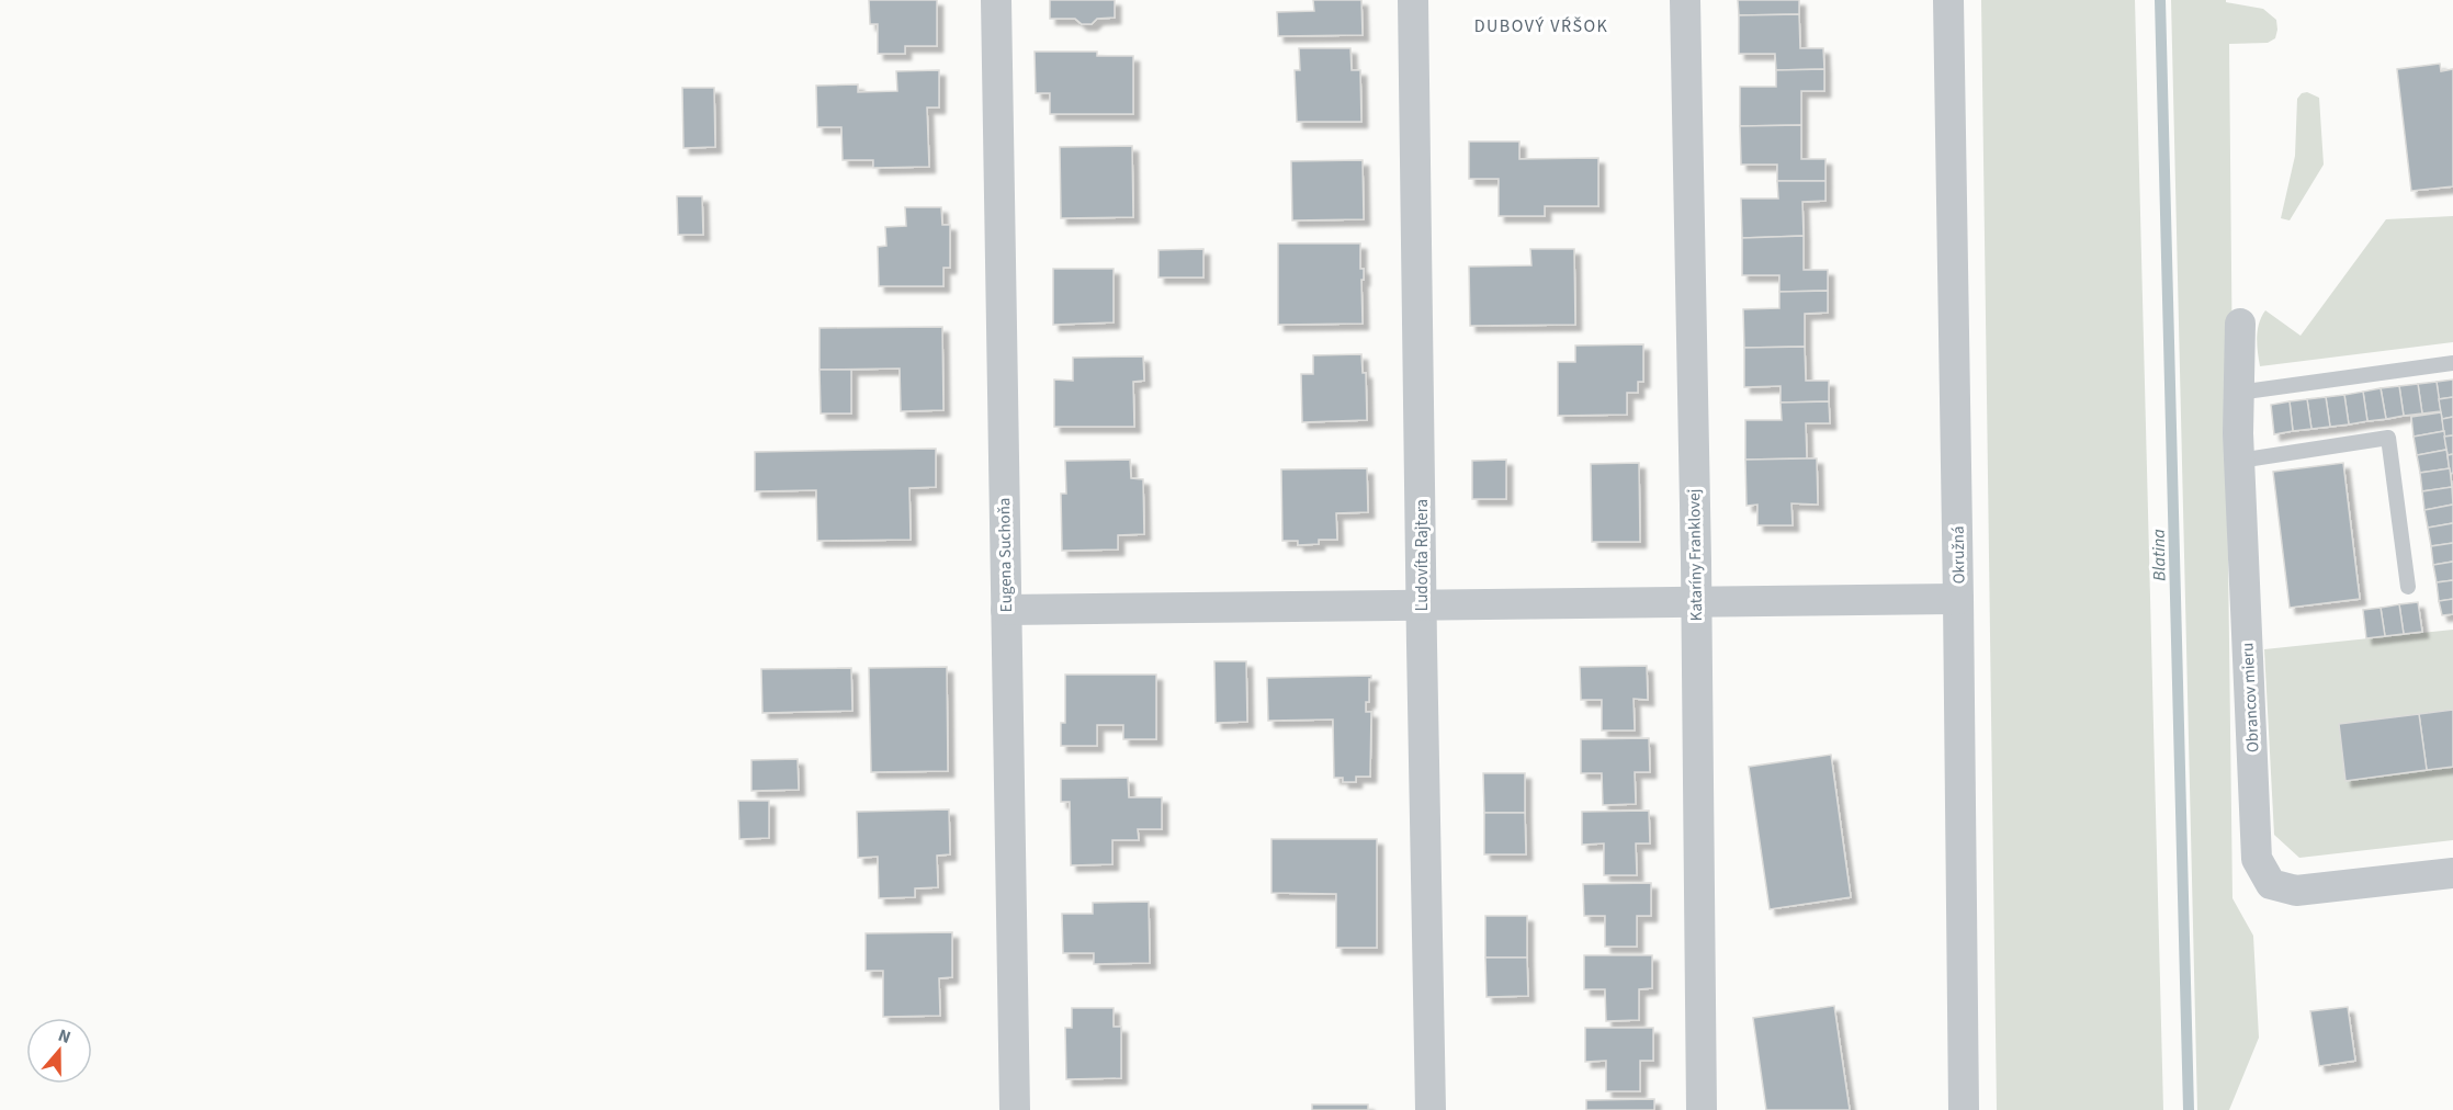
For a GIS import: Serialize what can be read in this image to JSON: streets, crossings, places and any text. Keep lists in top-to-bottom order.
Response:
{
  "streets": {
    "street": [
      "Eugena Suchoňa",
      "Ľudovíta Rajtera",
      "Kataríny Franklovej",
      "Okružná",
      "Obrancov mieru"
    ]
  },
  "districts": ["DUBOVÝ VŔŠOK"],
  "water": ["Blatina"],
  "north": "top"
}
